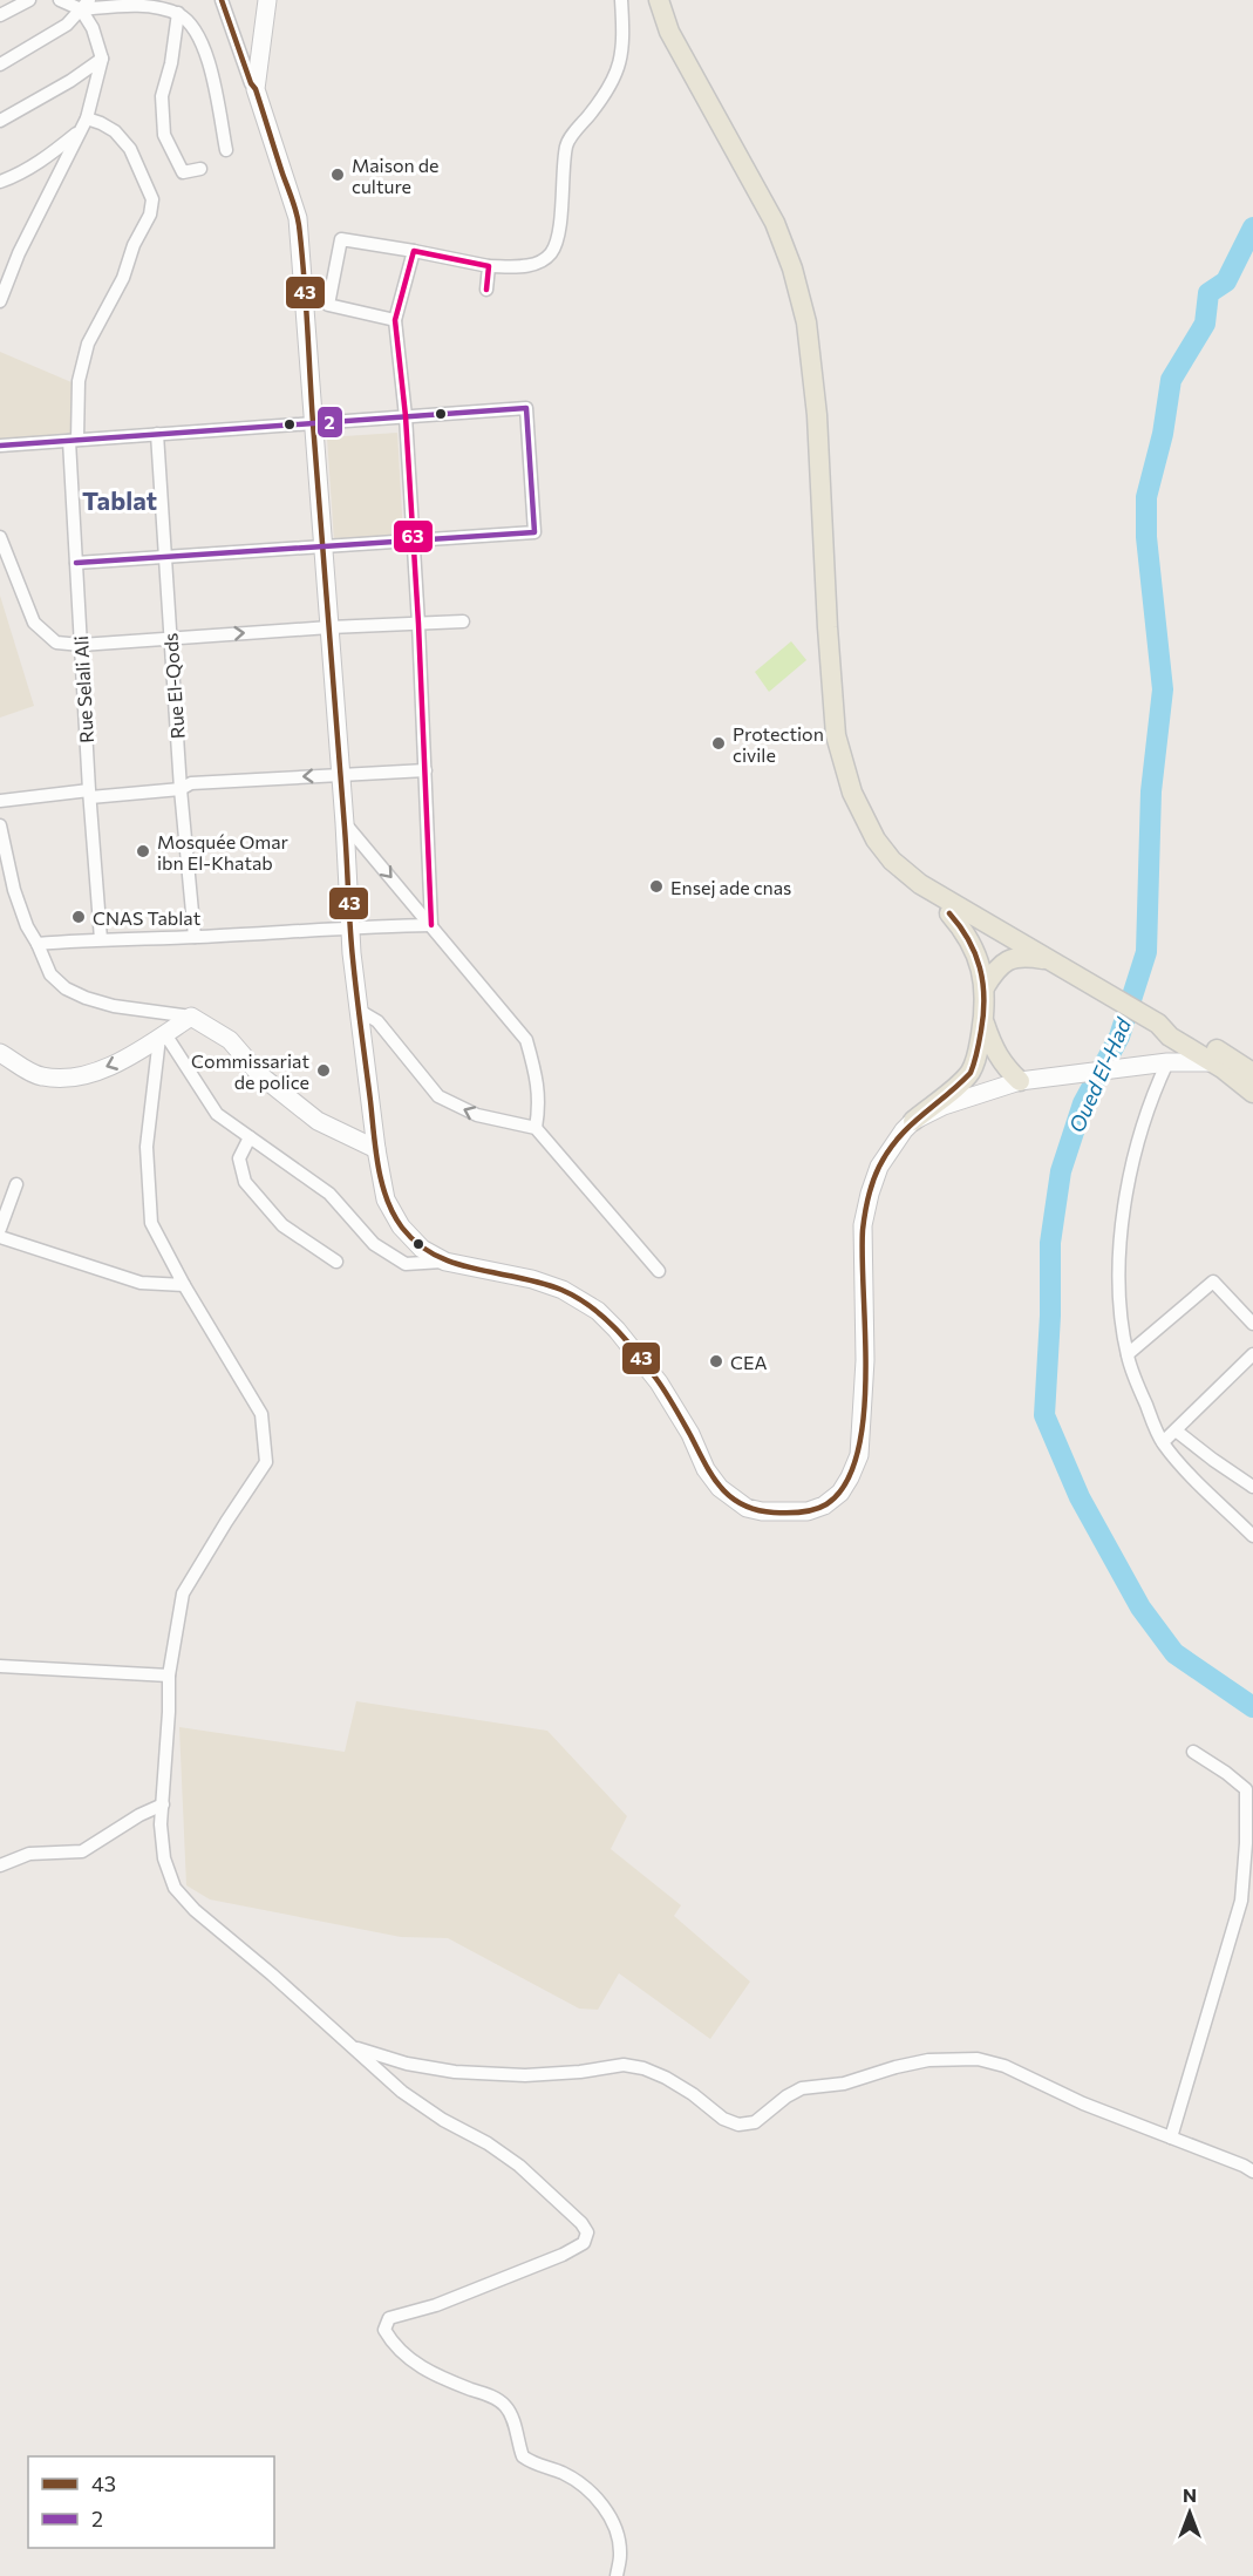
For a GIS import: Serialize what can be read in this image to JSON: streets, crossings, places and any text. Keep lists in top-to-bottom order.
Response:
{
  "streets": {
    "street": ["Rue El-Qods", "Rue Selali Ali"]
  },
  "districts": ["Tablat"],
  "water": ["Oued El-Had"],
  "places": [
    "Maison de culture",
    "Protection civile",
    "Mosquée Omar ibn El-Khatab",
    "Ensej ade cnas",
    "CNAS Tablat",
    "Commissariat de police",
    "CEA"
  ],
  "lines": ["transit line 43", "transit line 63", "transit line 2"],
  "legend": ["43", "2"],
  "north": "top"
}
